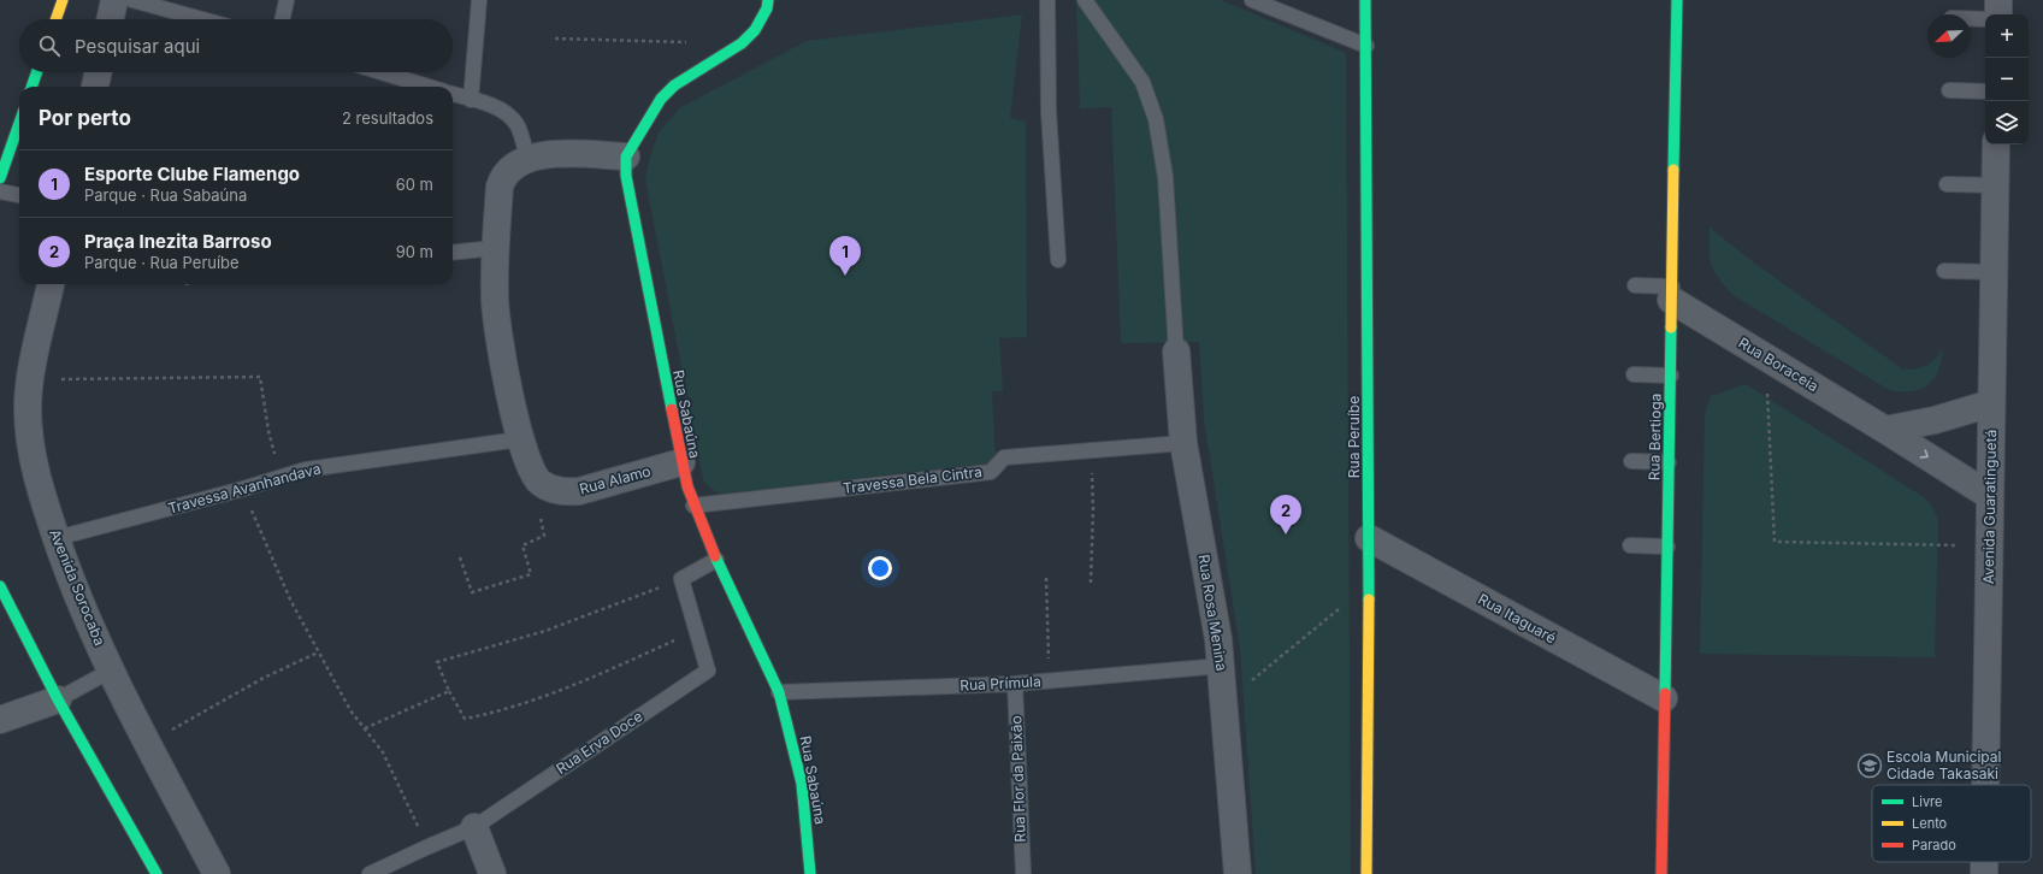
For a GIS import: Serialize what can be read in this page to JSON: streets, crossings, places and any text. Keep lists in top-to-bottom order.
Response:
{
  "streets": {
    "street": [
      "Rua Boraceia",
      "Rua Sabaúna",
      "Rua Peruíbe",
      "Rua Bertioga",
      "Rua Alamo",
      "Avenida Guaratinguetá",
      "Avenida Sorocaba",
      "Rua Rosa Menina",
      "Rua Itaguaré"
    ],
    "lane": [
      "Travessa Bela Cintra",
      "Travessa Avanhandava",
      "Rua Prímula",
      "Rua Erva Doce",
      "Rua Flor da Paixão"
    ]
  },
  "crossings": [
    ["Rua Boraceia", "Rua Bertioga"],
    ["Rua Boraceia", "Avenida Guaratinguetá"],
    ["Rua Sabaúna", "Rua Alamo"],
    ["Rua Sabaúna", "Travessa Bela Cintra"],
    ["Rua Sabaúna", "Rua Prímula"],
    ["Rua Peruíbe", "Rua Itaguaré"],
    ["Rua Bertioga", "Rua Itaguaré"],
    ["Travessa Bela Cintra", "Rua Rosa Menina"],
    ["Travessa Avanhandava", "Avenida Sorocaba"],
    ["Rua Rosa Menina", "Rua Prímula"],
    ["Rua Prímula", "Rua Flor da Paixão"]
  ],
  "places": {
    "school or university": ["Escola Municipal Cidade Takasaki"]
  },
  "legend": ["Livre", "Lento", "Parado"],
  "north": "bottom left",
  "page": {
    "map_buttons": ["+", "−"],
    "search": "Pesquisar aqui",
    "heading": ["Por perto", "2 resultados"],
    "list": [
      {
        "mark": "1",
        "name": "Esporte Clube Flamengo",
        "note": "Parque · Rua Sabaúna",
        "value": "60 m"
      },
      {
        "mark": "2",
        "name": "Praça Inezita Barroso",
        "note": "Parque · Rua Peruíbe",
        "value": "90 m"
      }
    ],
    "pins": ["1", "2"]
  }
}
